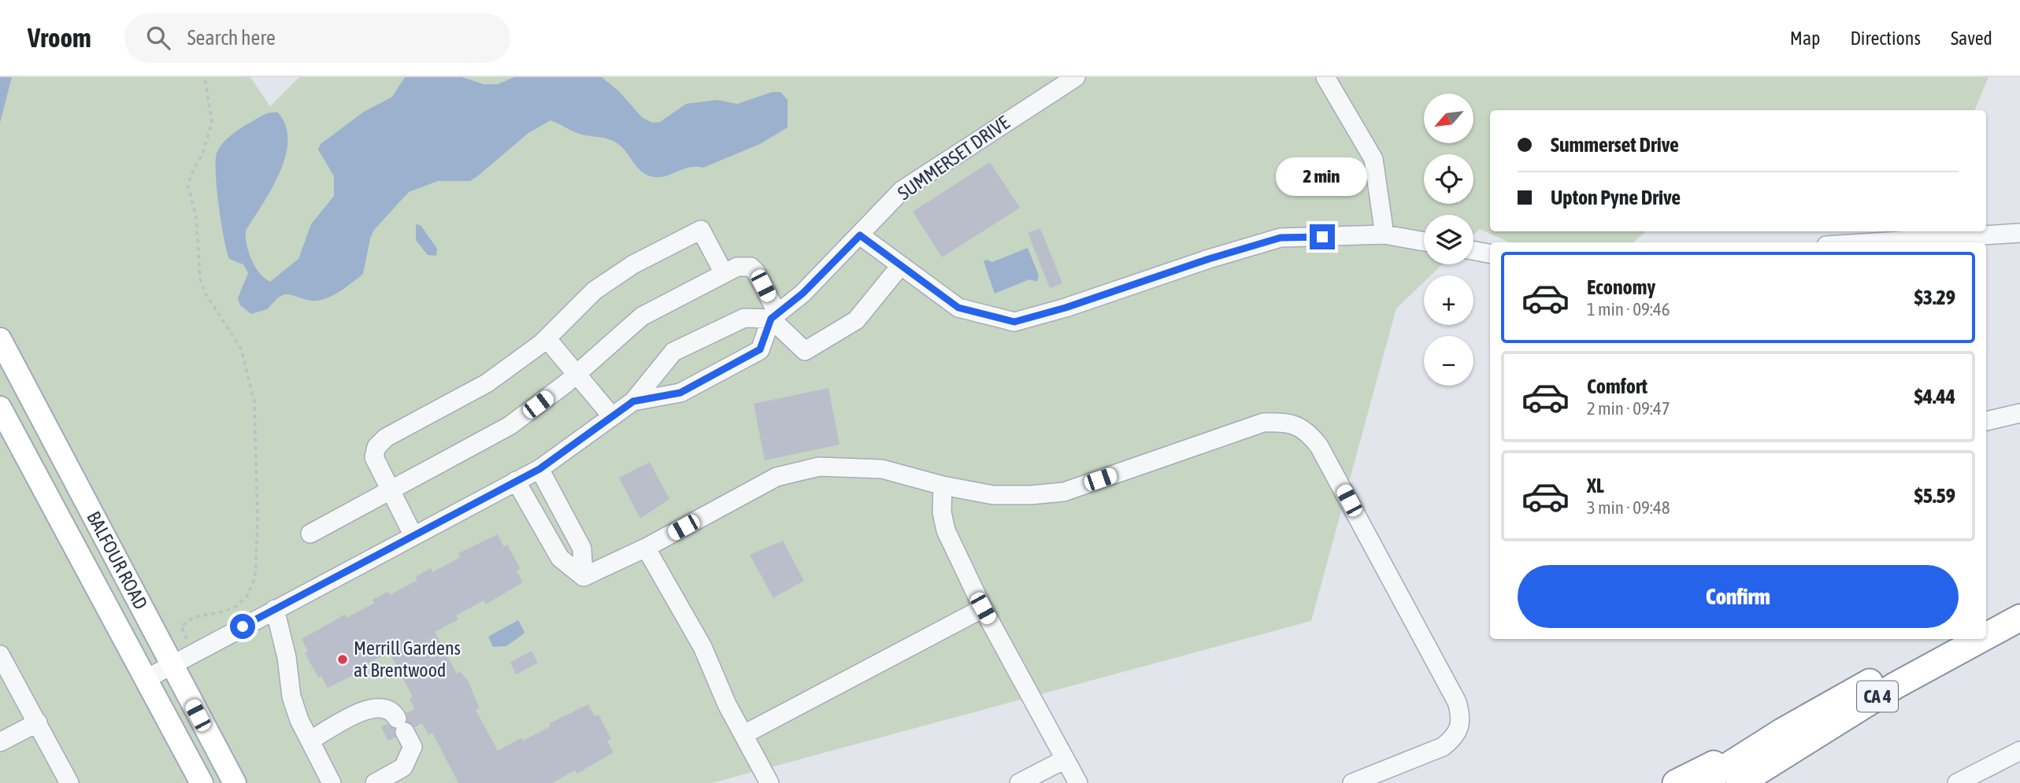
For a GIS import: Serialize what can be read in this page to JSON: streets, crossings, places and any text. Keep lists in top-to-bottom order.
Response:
{
  "streets": {
    "highway": ["CA 4"],
    "main road": ["BALFOUR ROAD"],
    "street": ["SUMMERSET DRIVE"]
  },
  "places": ["Merrill Gardens at Brentwood"],
  "north": "bottom left",
  "page": {
    "header": "Vroom",
    "search": "Search here",
    "nav": ["Map", "Directions", "Saved"],
    "map_buttons": ["+", "−"],
    "banner": ["Summerset Drive", "Upton Pyne Drive"],
    "bubble": "2 min",
    "list": [
      {
        "name": "Economy",
        "note": "1 min · 09:46",
        "value": "$3.29"
      },
      {
        "name": "Comfort",
        "note": "2 min · 09:47",
        "value": "$4.44"
      },
      {
        "name": "XL",
        "note": "3 min · 09:48",
        "value": "$5.59"
      }
    ],
    "buttons": "Confirm"
  }
}
